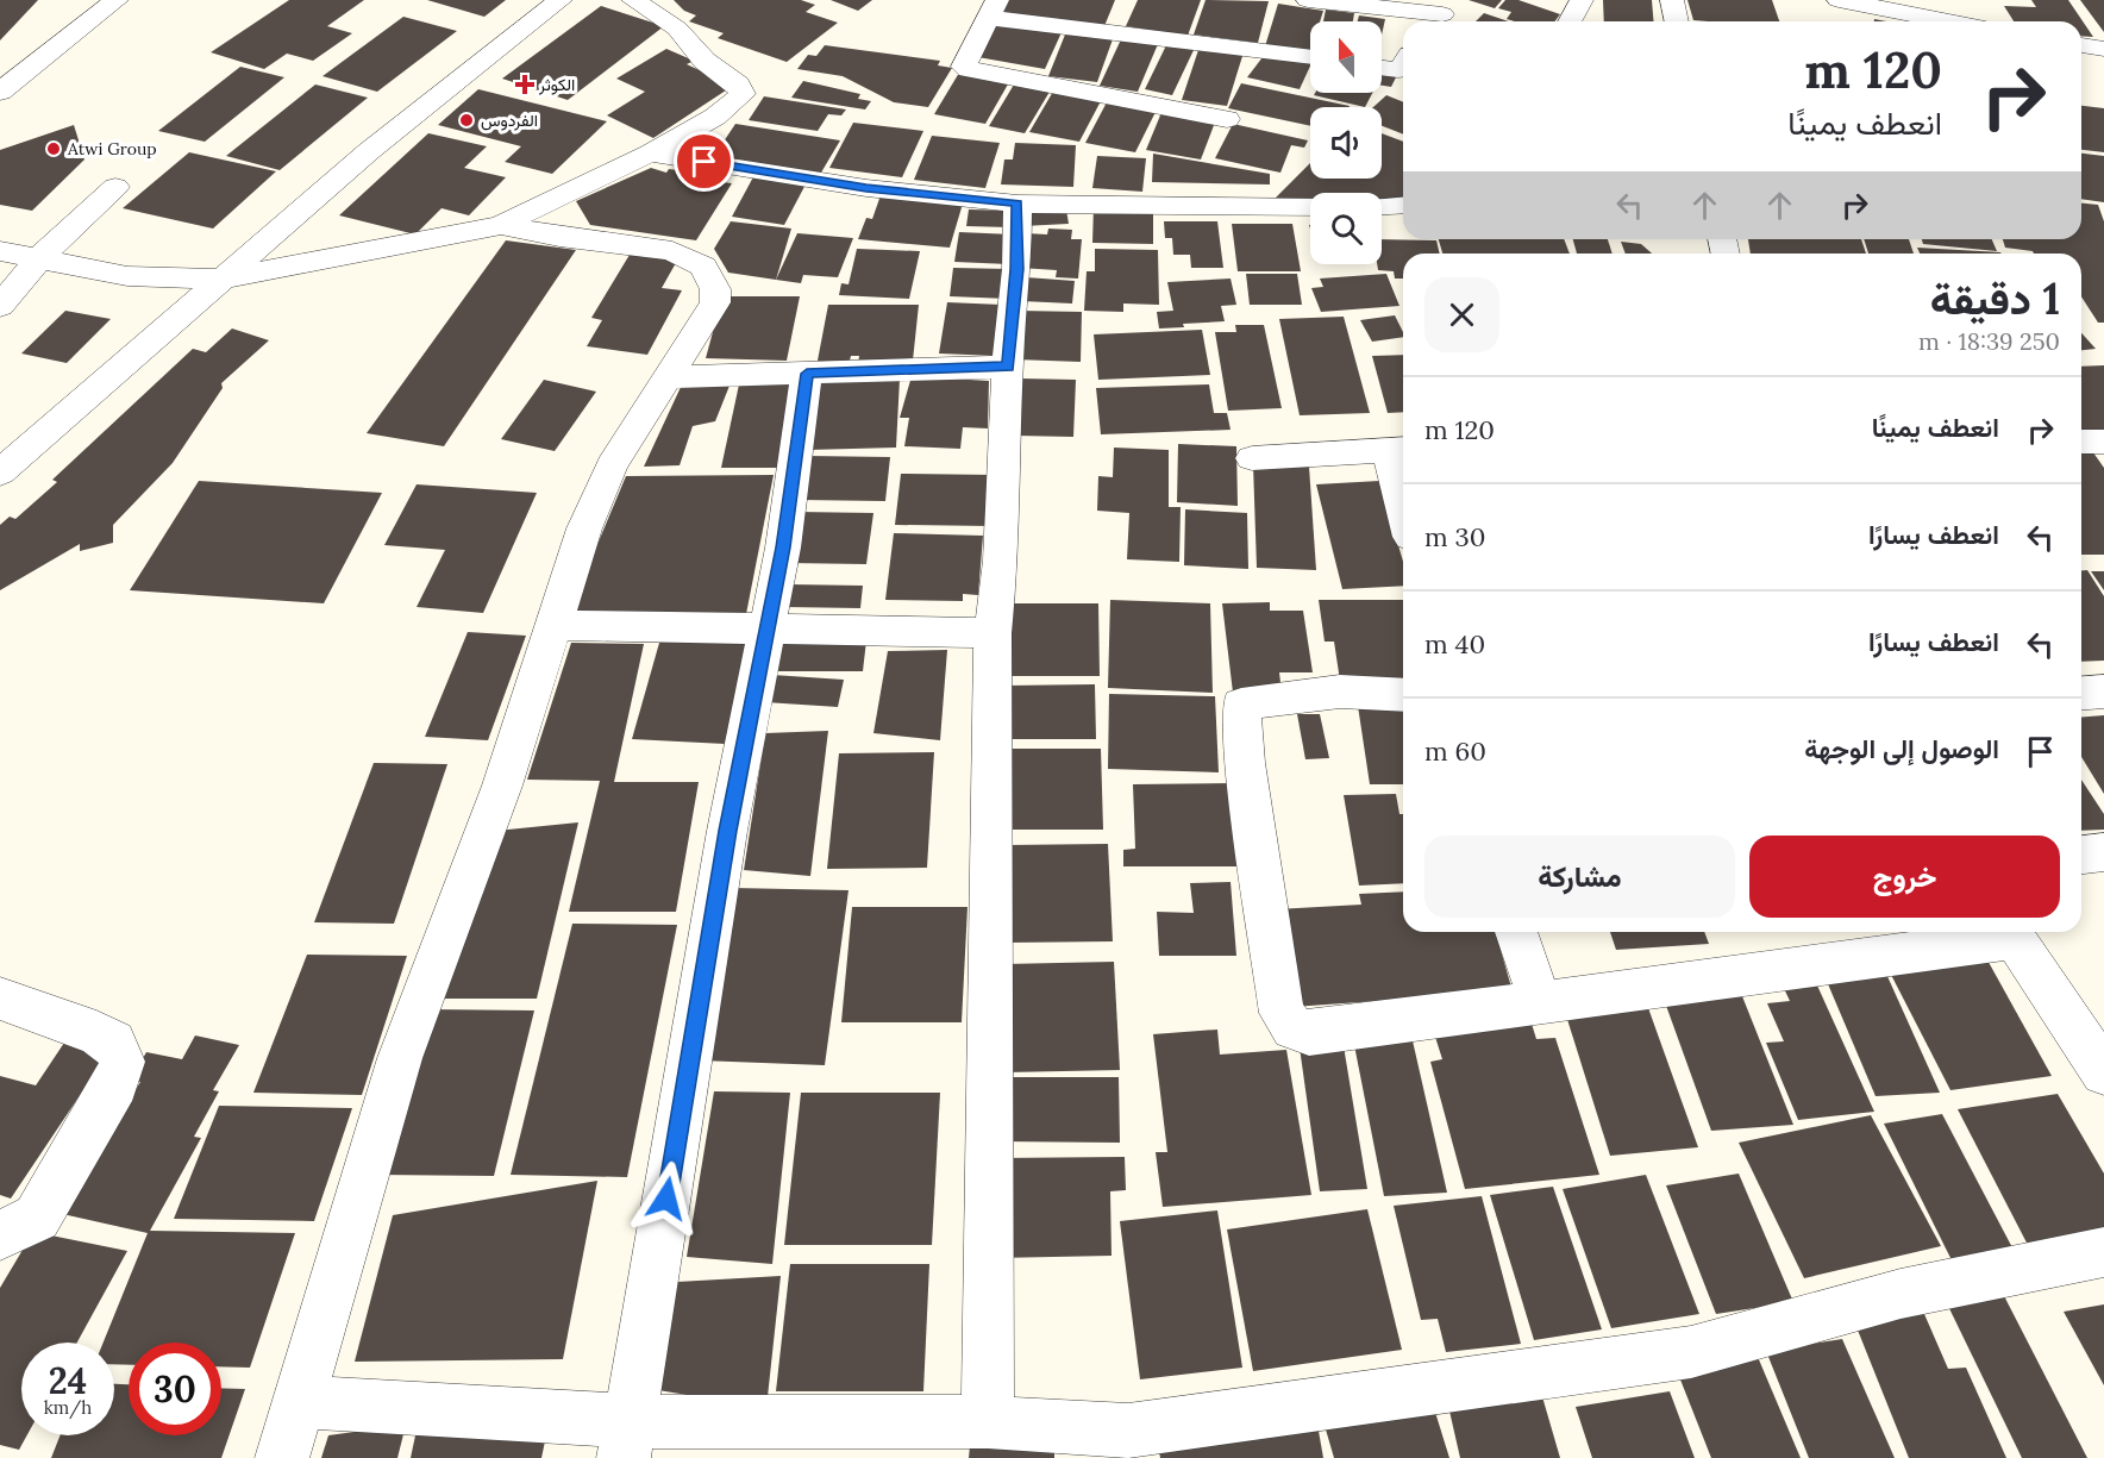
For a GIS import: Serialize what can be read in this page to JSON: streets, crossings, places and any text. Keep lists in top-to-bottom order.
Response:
{
  "places": {
    "health": ["الكوثر"],
    "other": ["الفردوس", "Atwi Group"]
  },
  "north": "top",
  "page": {
    "turn": ["120 m", "انعطف يمينًا"],
    "heading": ["1 دقيقة", "250 m · 18:39"],
    "list": [
      {
        "name": "انعطف يمينًا",
        "value": "120 m"
      },
      {
        "name": "انعطف يسارًا",
        "value": "30 m"
      },
      {
        "name": "انعطف يسارًا",
        "value": "40 m"
      },
      {
        "name": "الوصول إلى الوجهة",
        "value": "60 m"
      }
    ],
    "buttons": ["خروج", "مشاركة"],
    "speed": "24 km/h",
    "limit": "30"
  }
}
